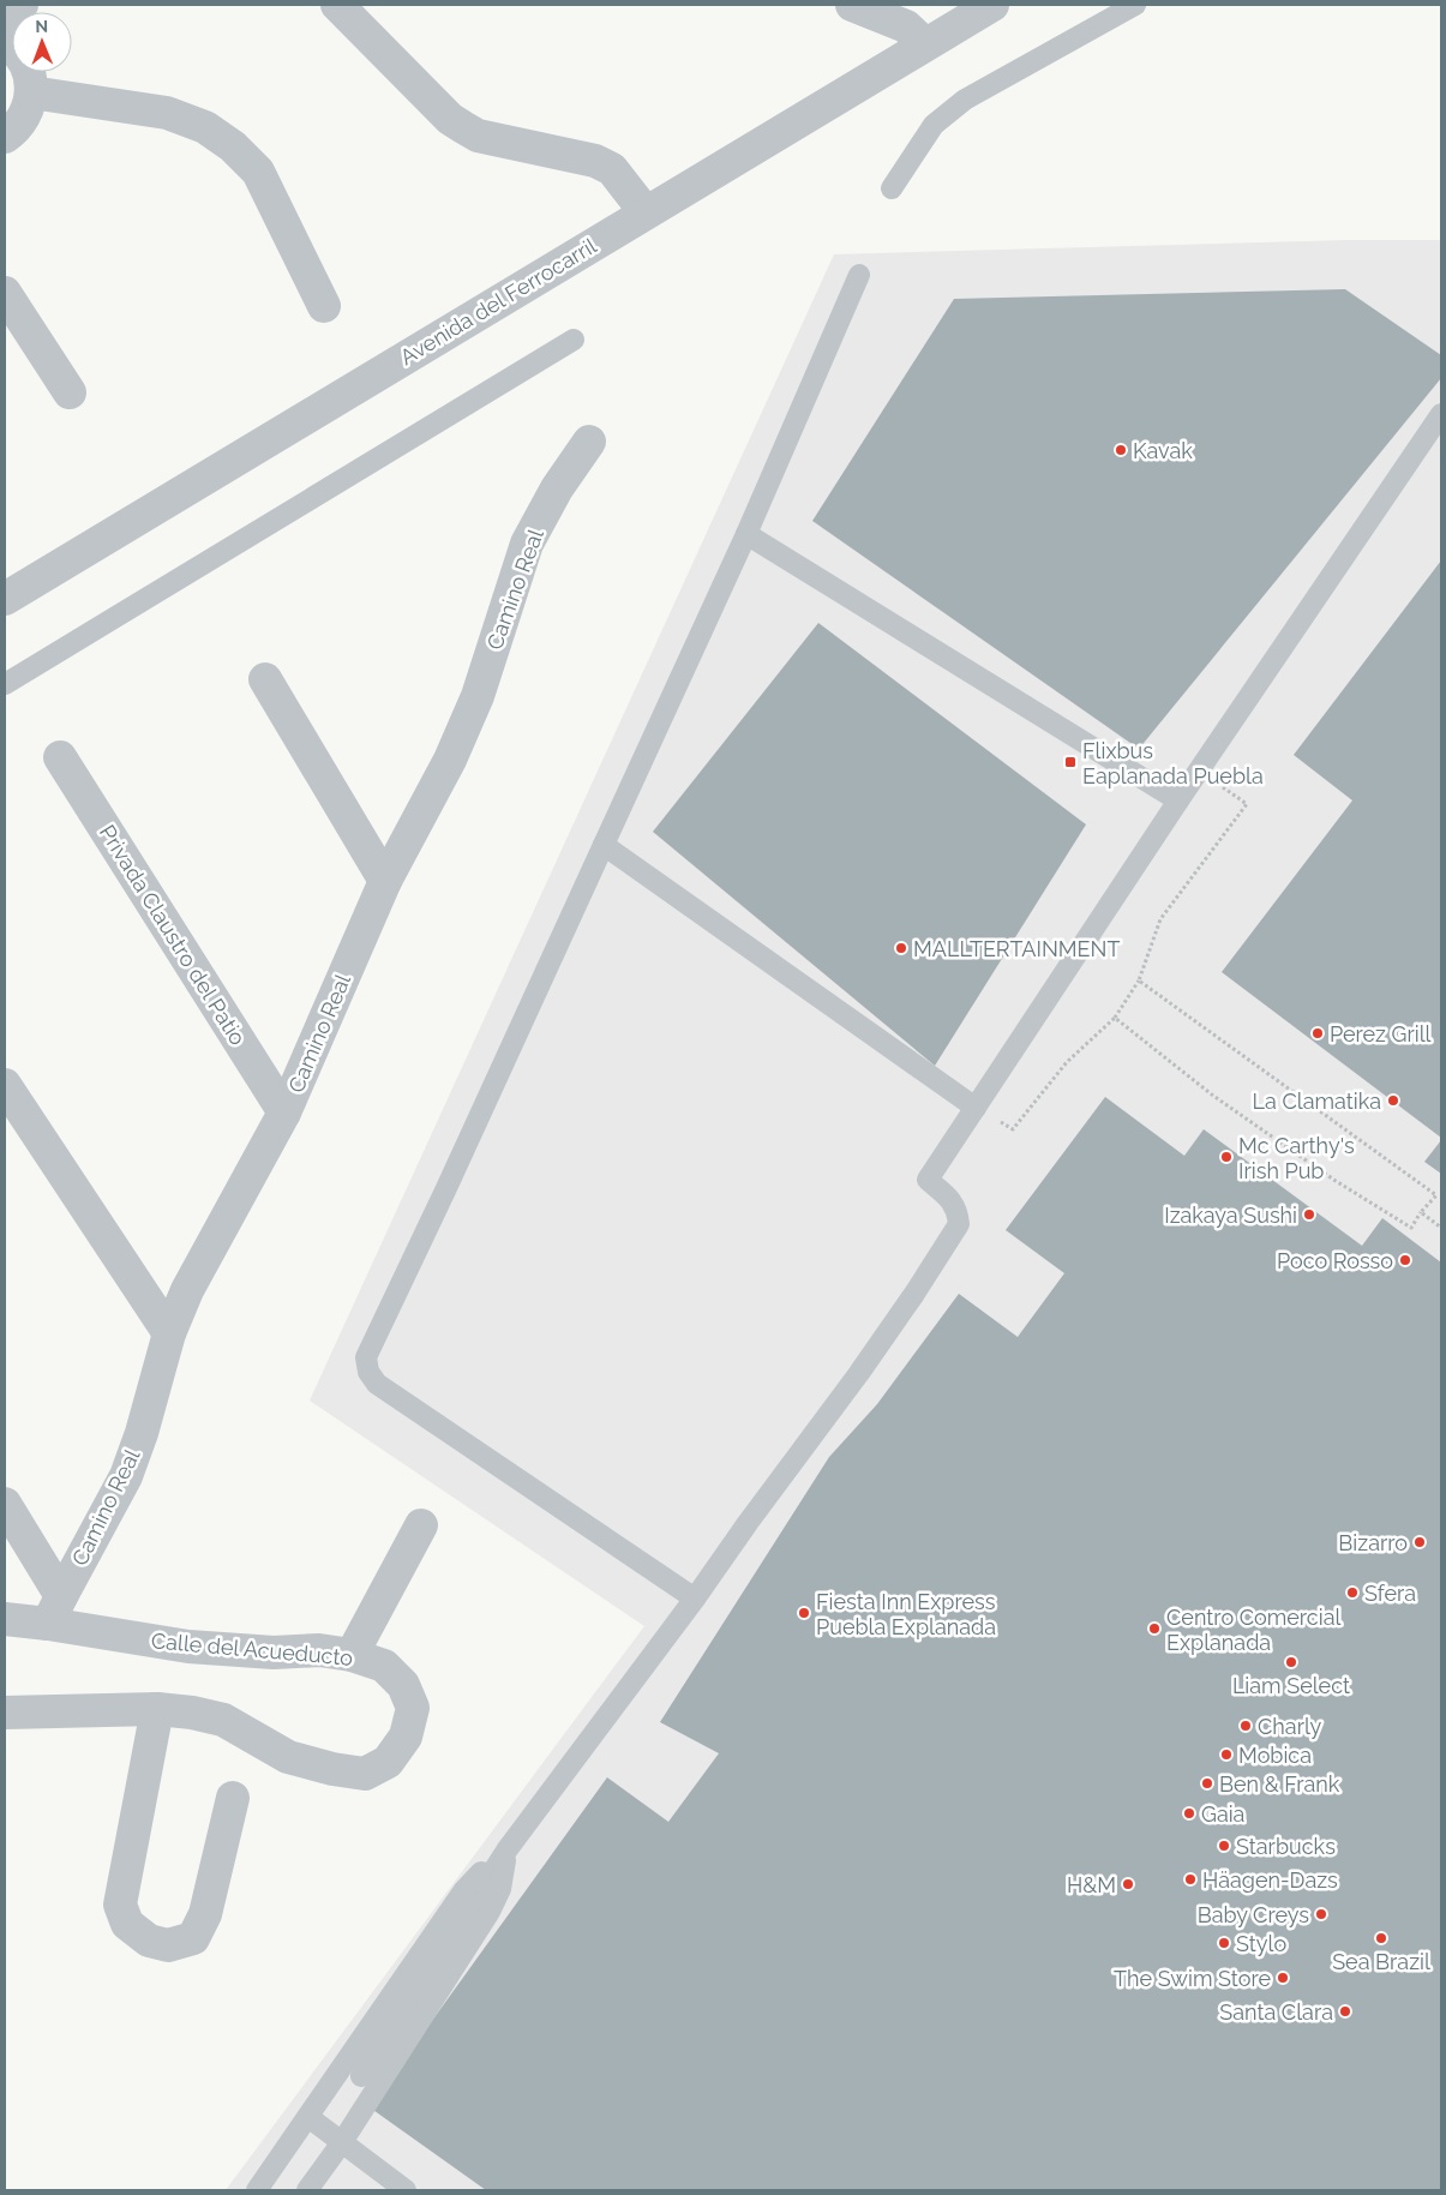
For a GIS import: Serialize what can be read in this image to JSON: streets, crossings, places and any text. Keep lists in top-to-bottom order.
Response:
{
  "streets": {
    "street": [
      "Avenida del Ferrocarril",
      "Camino Real",
      "Privada Claustro del Patio",
      "Calle del Acueducto"
    ]
  },
  "crossings": [
    ["Camino Real", "Privada Claustro del Patio"],
    ["Camino Real", "Calle del Acueducto"]
  ],
  "places": {
    "other": [
      "Kavak",
      "MALLTERTAINMENT",
      "Perez Grill",
      "La Clamatika",
      "Mc Carthy's Irish Pub",
      "Izakaya Sushi",
      "Poco Rosso",
      "Bizarro",
      "Sfera",
      "Fiesta Inn Express Puebla Explanada",
      "Centro Comercial Explanada",
      "Liam Select",
      "Charly",
      "Mobica",
      "Ben & Frank",
      "Gaia",
      "Starbucks",
      "Häagen-Dazs",
      "H&M",
      "Baby Creys",
      "Sea Brazil",
      "Stylo",
      "The Swim Store",
      "Santa Clara"
    ],
    "transit": ["Flixbus Eaplanada Puebla"]
  },
  "north": "top"
}
